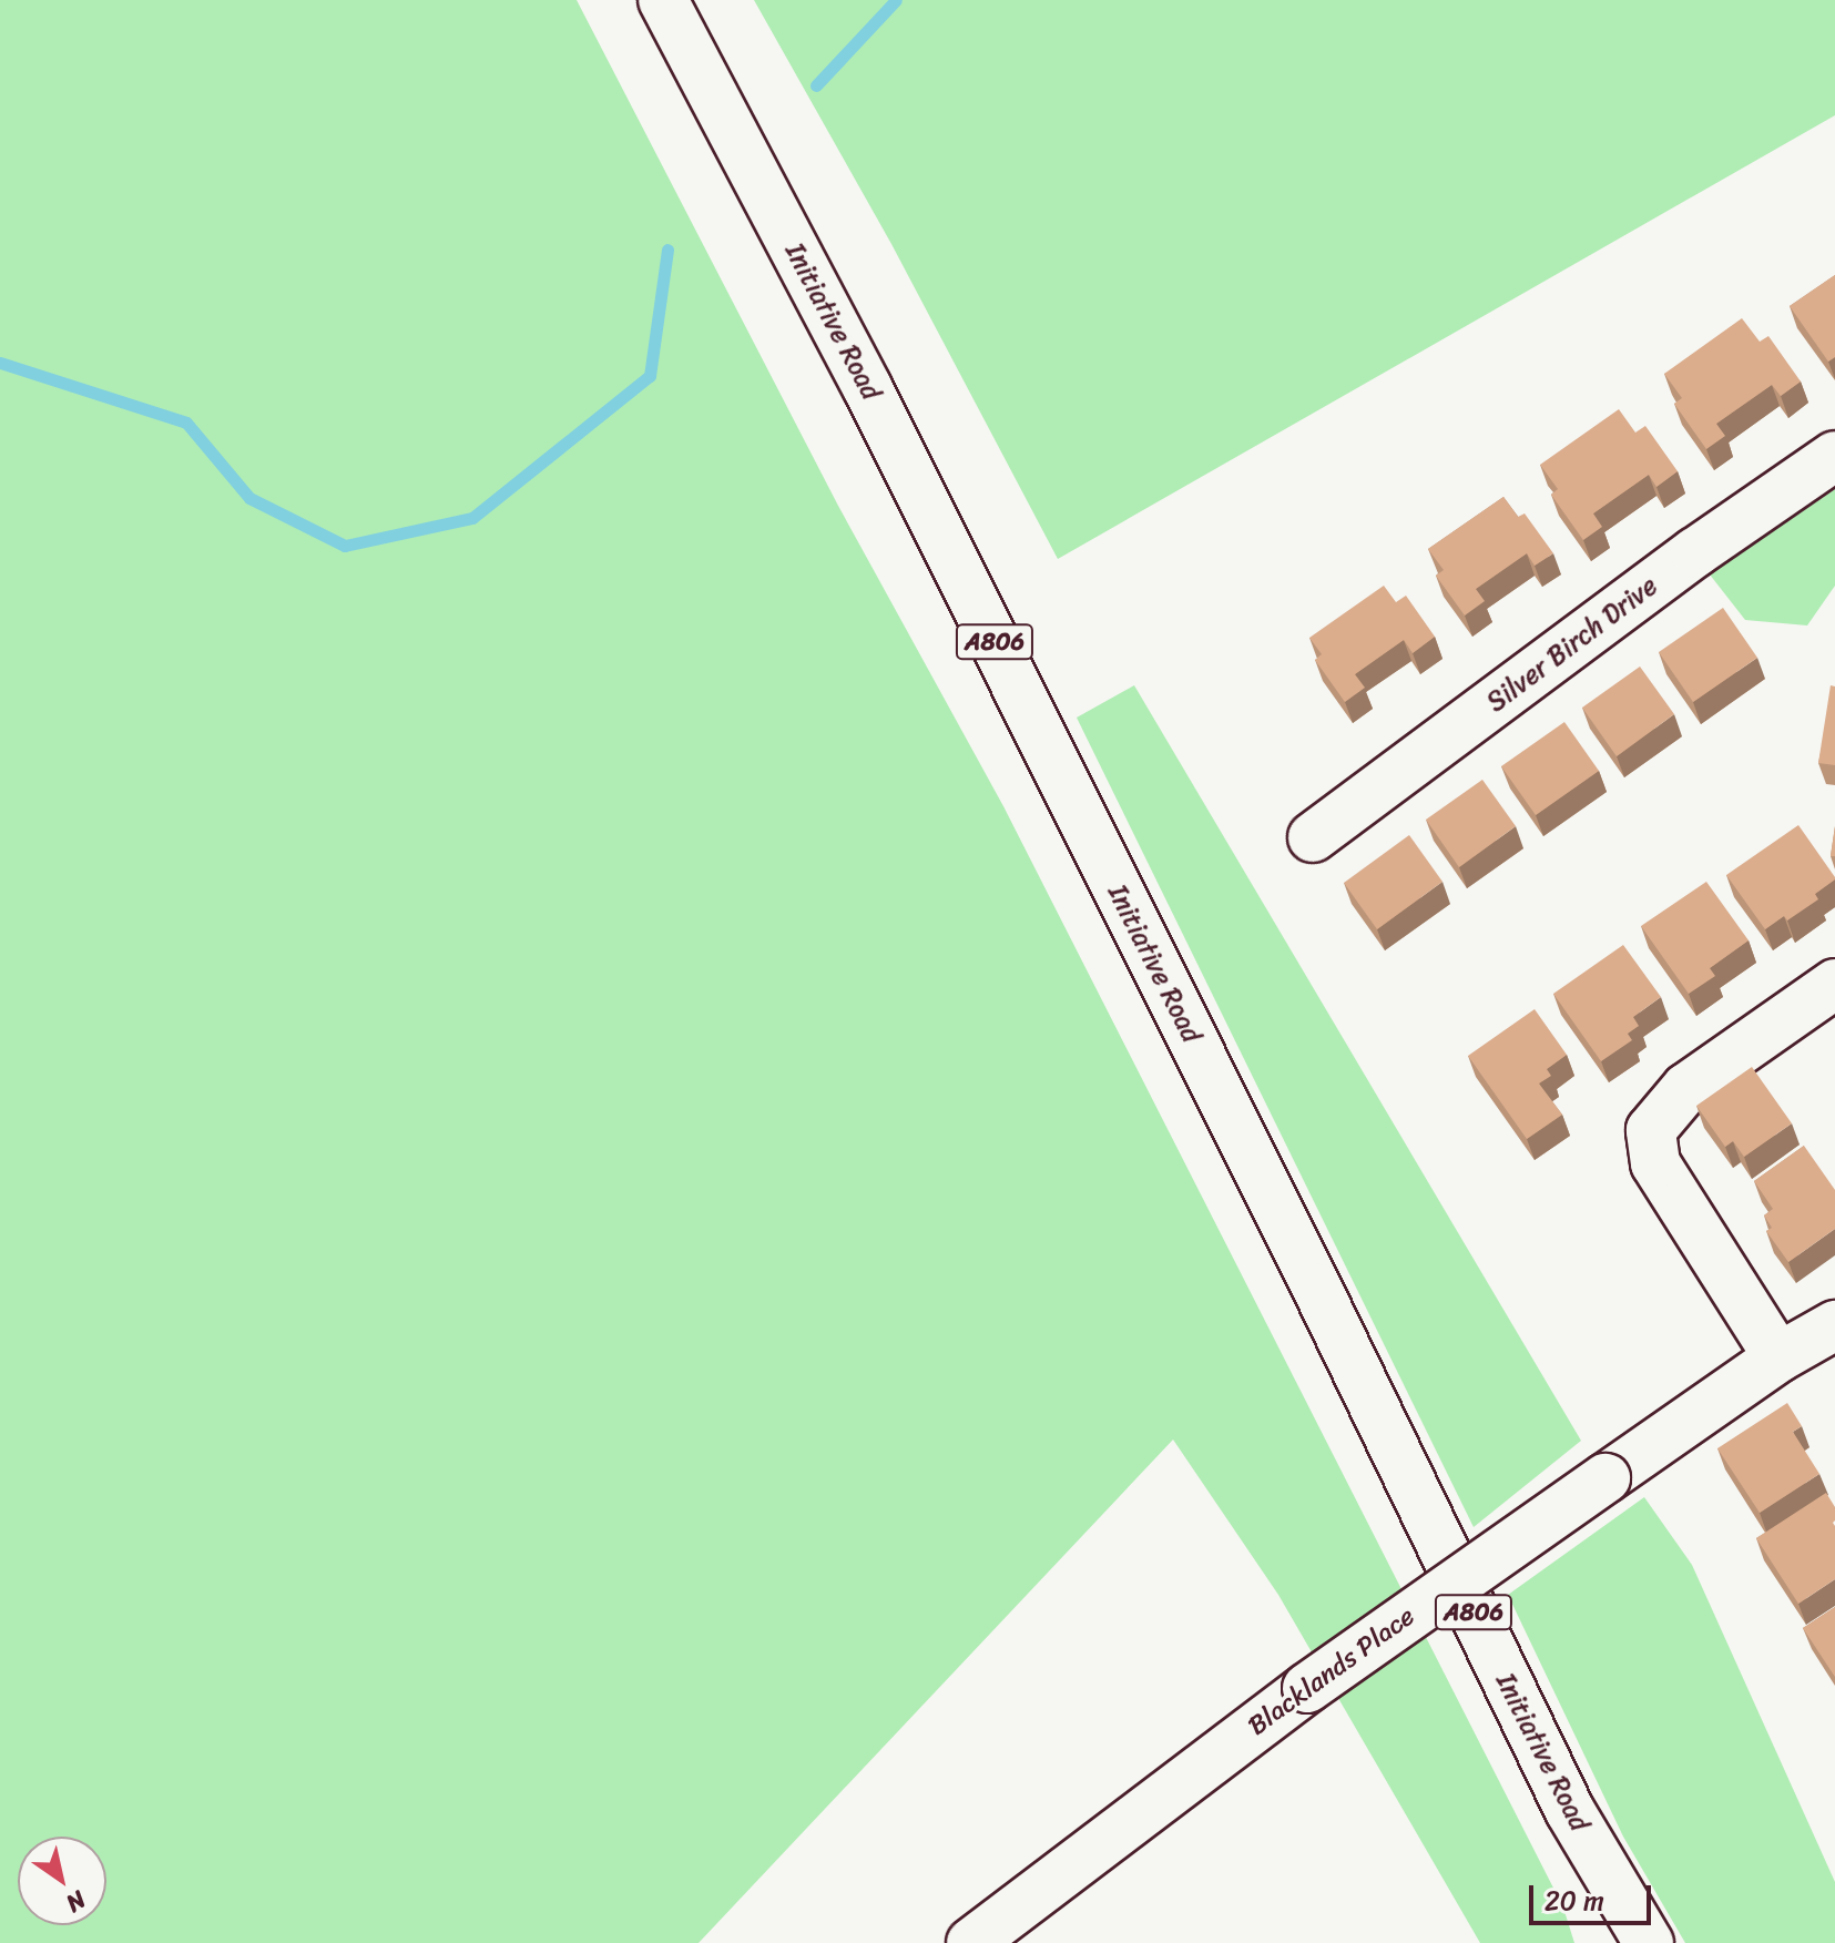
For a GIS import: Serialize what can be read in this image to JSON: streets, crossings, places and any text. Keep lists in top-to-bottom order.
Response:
{
  "streets": {
    "street": [
      "Initiative Road",
      "A806",
      "Silver Birch Drive",
      "Blacklands Place"
    ]
  },
  "scale_bar": "20 m",
  "north": "bottom right"
}
